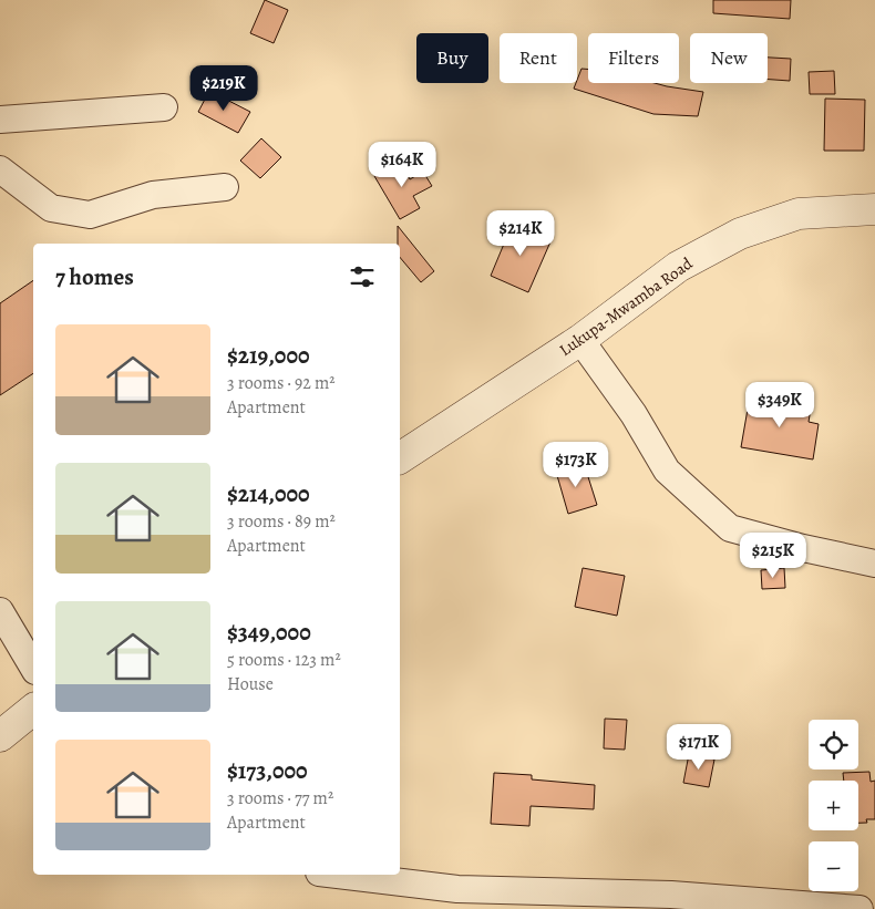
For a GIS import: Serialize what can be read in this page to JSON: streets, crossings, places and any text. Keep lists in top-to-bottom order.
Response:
{
  "streets": {
    "street": ["Lukupa-Mwamba Road"]
  },
  "page": {
    "chip": [
      "Buy",
      "Rent",
      "Filters",
      "New"
    ],
    "price": [
      "$219K",
      "$164K",
      "$214K",
      "$349K",
      "$173K",
      "$215K",
      "$171K"
    ],
    "heading": "7 homes",
    "list": [
      {
        "name": "$219,000",
        "note": "3 rooms · 92 m² · Apartment"
      },
      {
        "name": "$214,000",
        "note": "3 rooms · 89 m² · Apartment"
      },
      {
        "name": "$349,000",
        "note": "5 rooms · 123 m² · House"
      },
      {
        "name": "$173,000",
        "note": "3 rooms · 77 m² · Apartment"
      }
    ],
    "map_buttons": ["+", "−"]
  }
}
